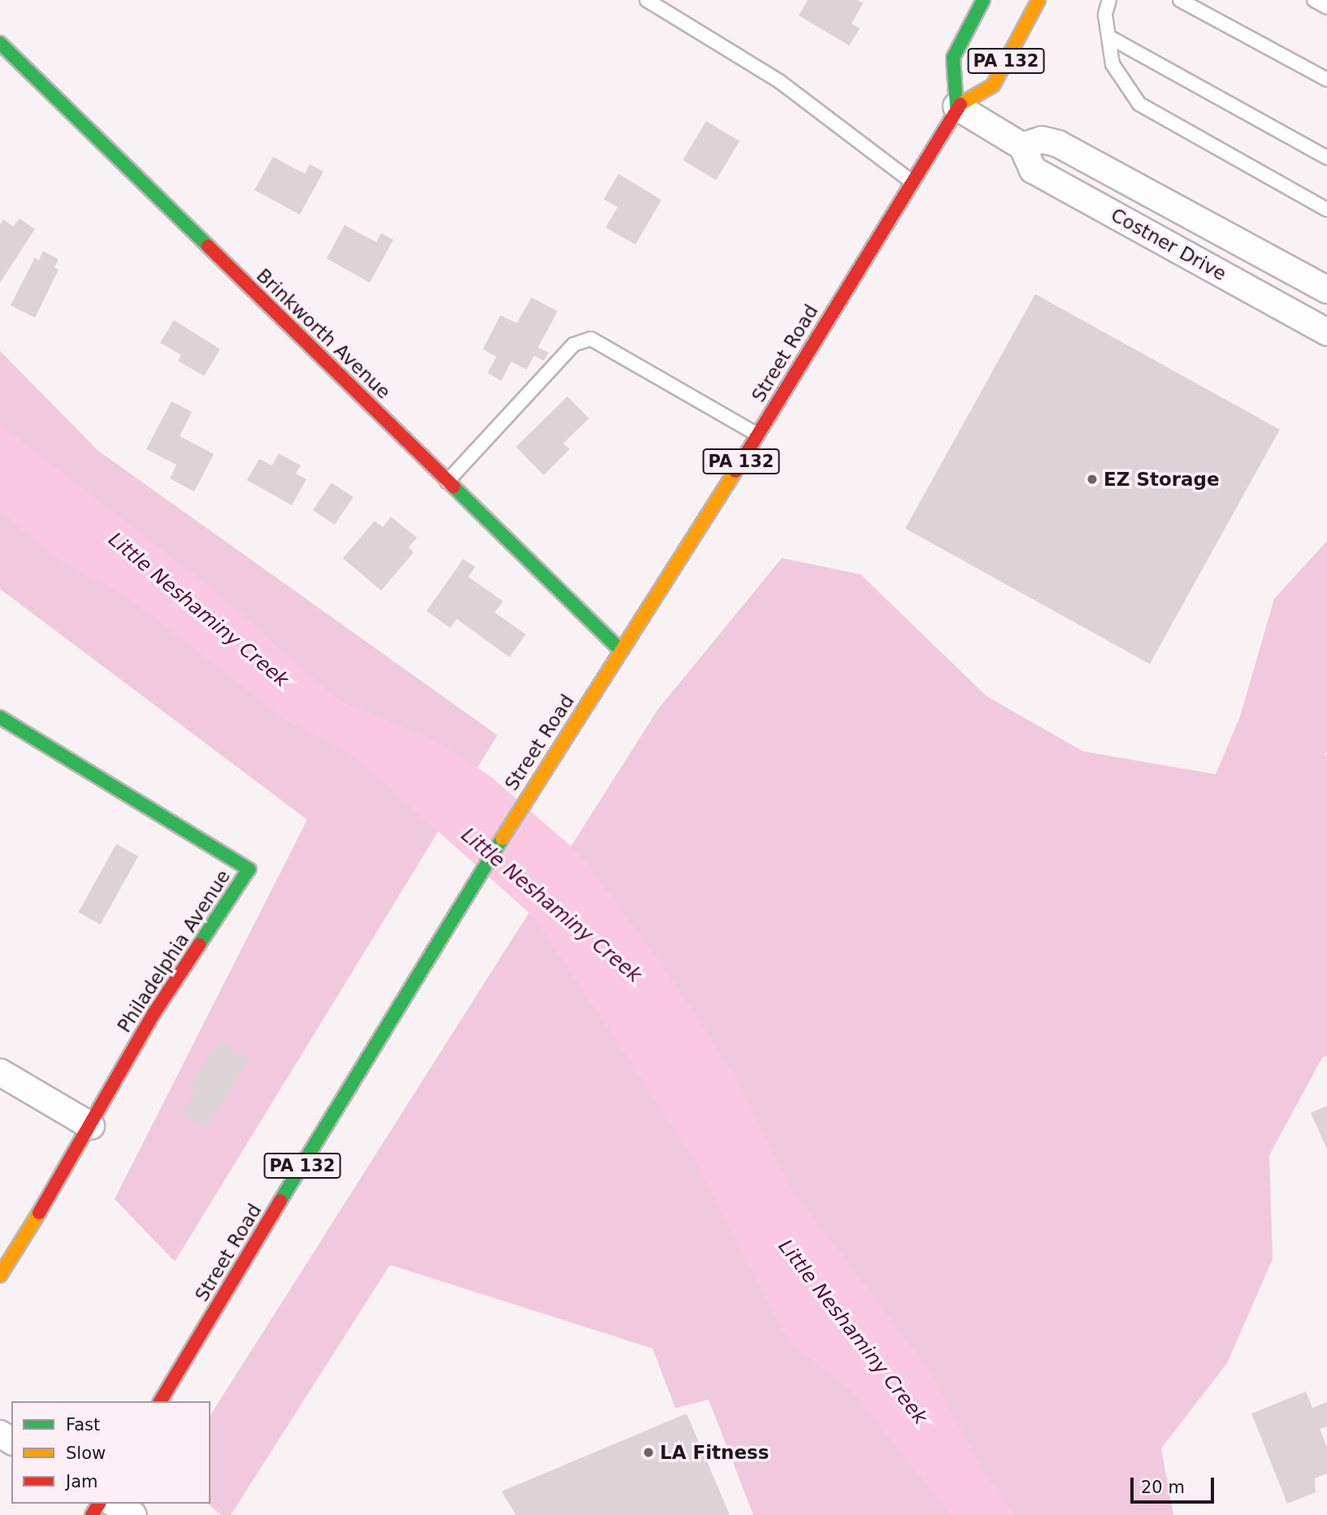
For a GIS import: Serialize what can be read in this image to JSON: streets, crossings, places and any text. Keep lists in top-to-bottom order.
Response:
{
  "streets": {
    "main road": [
      "PA 132",
      "Brinkworth Avenue",
      "Street Road",
      "Philadelphia Avenue"
    ],
    "street": ["Costner Drive"]
  },
  "crossings": [
    ["PA 132", "Street Road"],
    ["Brinkworth Avenue", "Street Road"]
  ],
  "water": ["Little Neshaminy Creek"],
  "places": ["EZ Storage", "LA Fitness"],
  "legend": ["Fast", "Slow", "Jam"],
  "scale_bar": "20 m"
}
